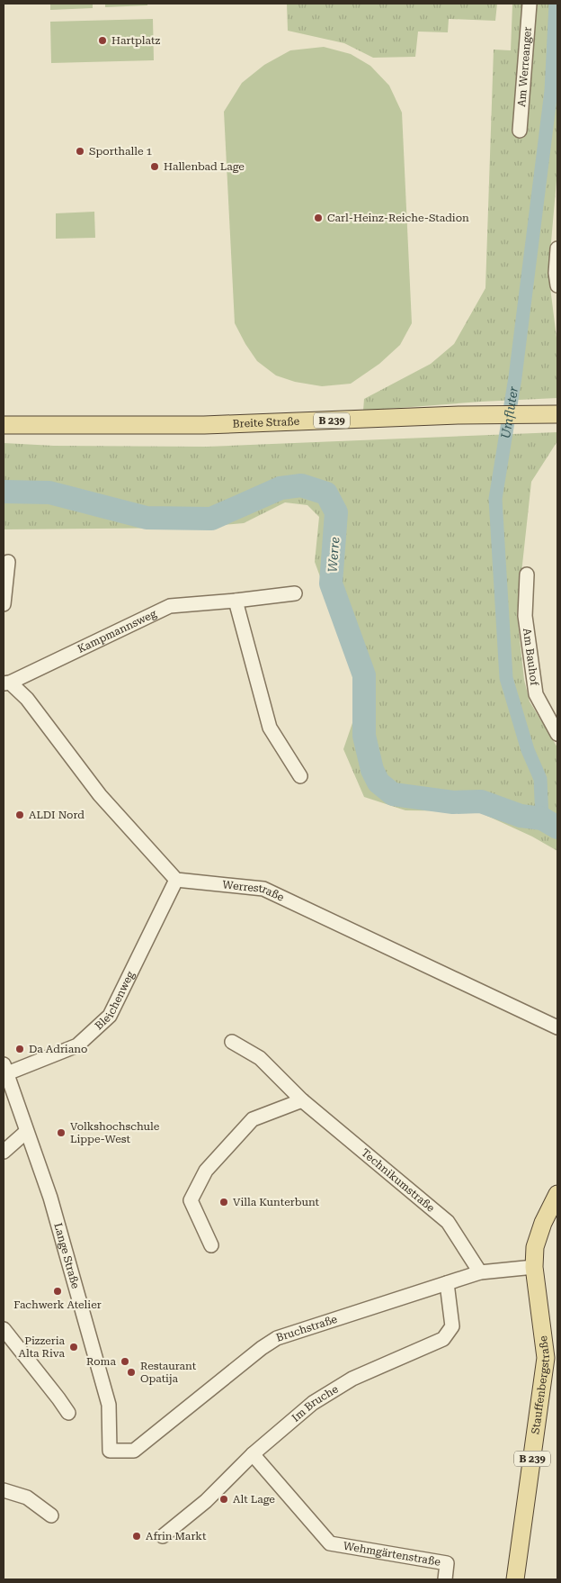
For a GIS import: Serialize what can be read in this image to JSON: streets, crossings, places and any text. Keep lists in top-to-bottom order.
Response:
{
  "streets": {
    "main road": ["B 239", "Breite Straße", "Stauffenbergstraße"],
    "street": [
      "Am Werreanger",
      "Kampmannsweg",
      "Am Bauhof",
      "Werrestraße",
      "Bleichenweg",
      "Technikumstraße",
      "Lange Straße",
      "Bruchstraße",
      "Im Bruche",
      "Wehmgärtenstraße"
    ]
  },
  "crossings": [
    ["Werrestraße", "Bleichenweg"],
    ["Bleichenweg", "Lange Straße"],
    ["Technikumstraße", "Bruchstraße"],
    ["Lange Straße", "Bruchstraße"],
    ["Bruchstraße", "Stauffenbergstraße"],
    ["Bruchstraße", "Im Bruche"],
    ["Im Bruche", "Wehmgärtenstraße"]
  ],
  "water": ["Umfluter", "Werre"],
  "places": [
    "Hartplatz",
    "Sporthalle 1",
    "Hallenbad Lage",
    "Carl-Heinz-Reiche-Stadion",
    "ALDI Nord",
    "Da Adriano",
    "Volkshochschule Lippe-West",
    "Villa Kunterbunt",
    "Fachwerk Atelier",
    "Pizzeria Alta Riva",
    "Roma",
    "Restaurant Opatija",
    "Alt Lage",
    "Afrin Markt"
  ]
}
